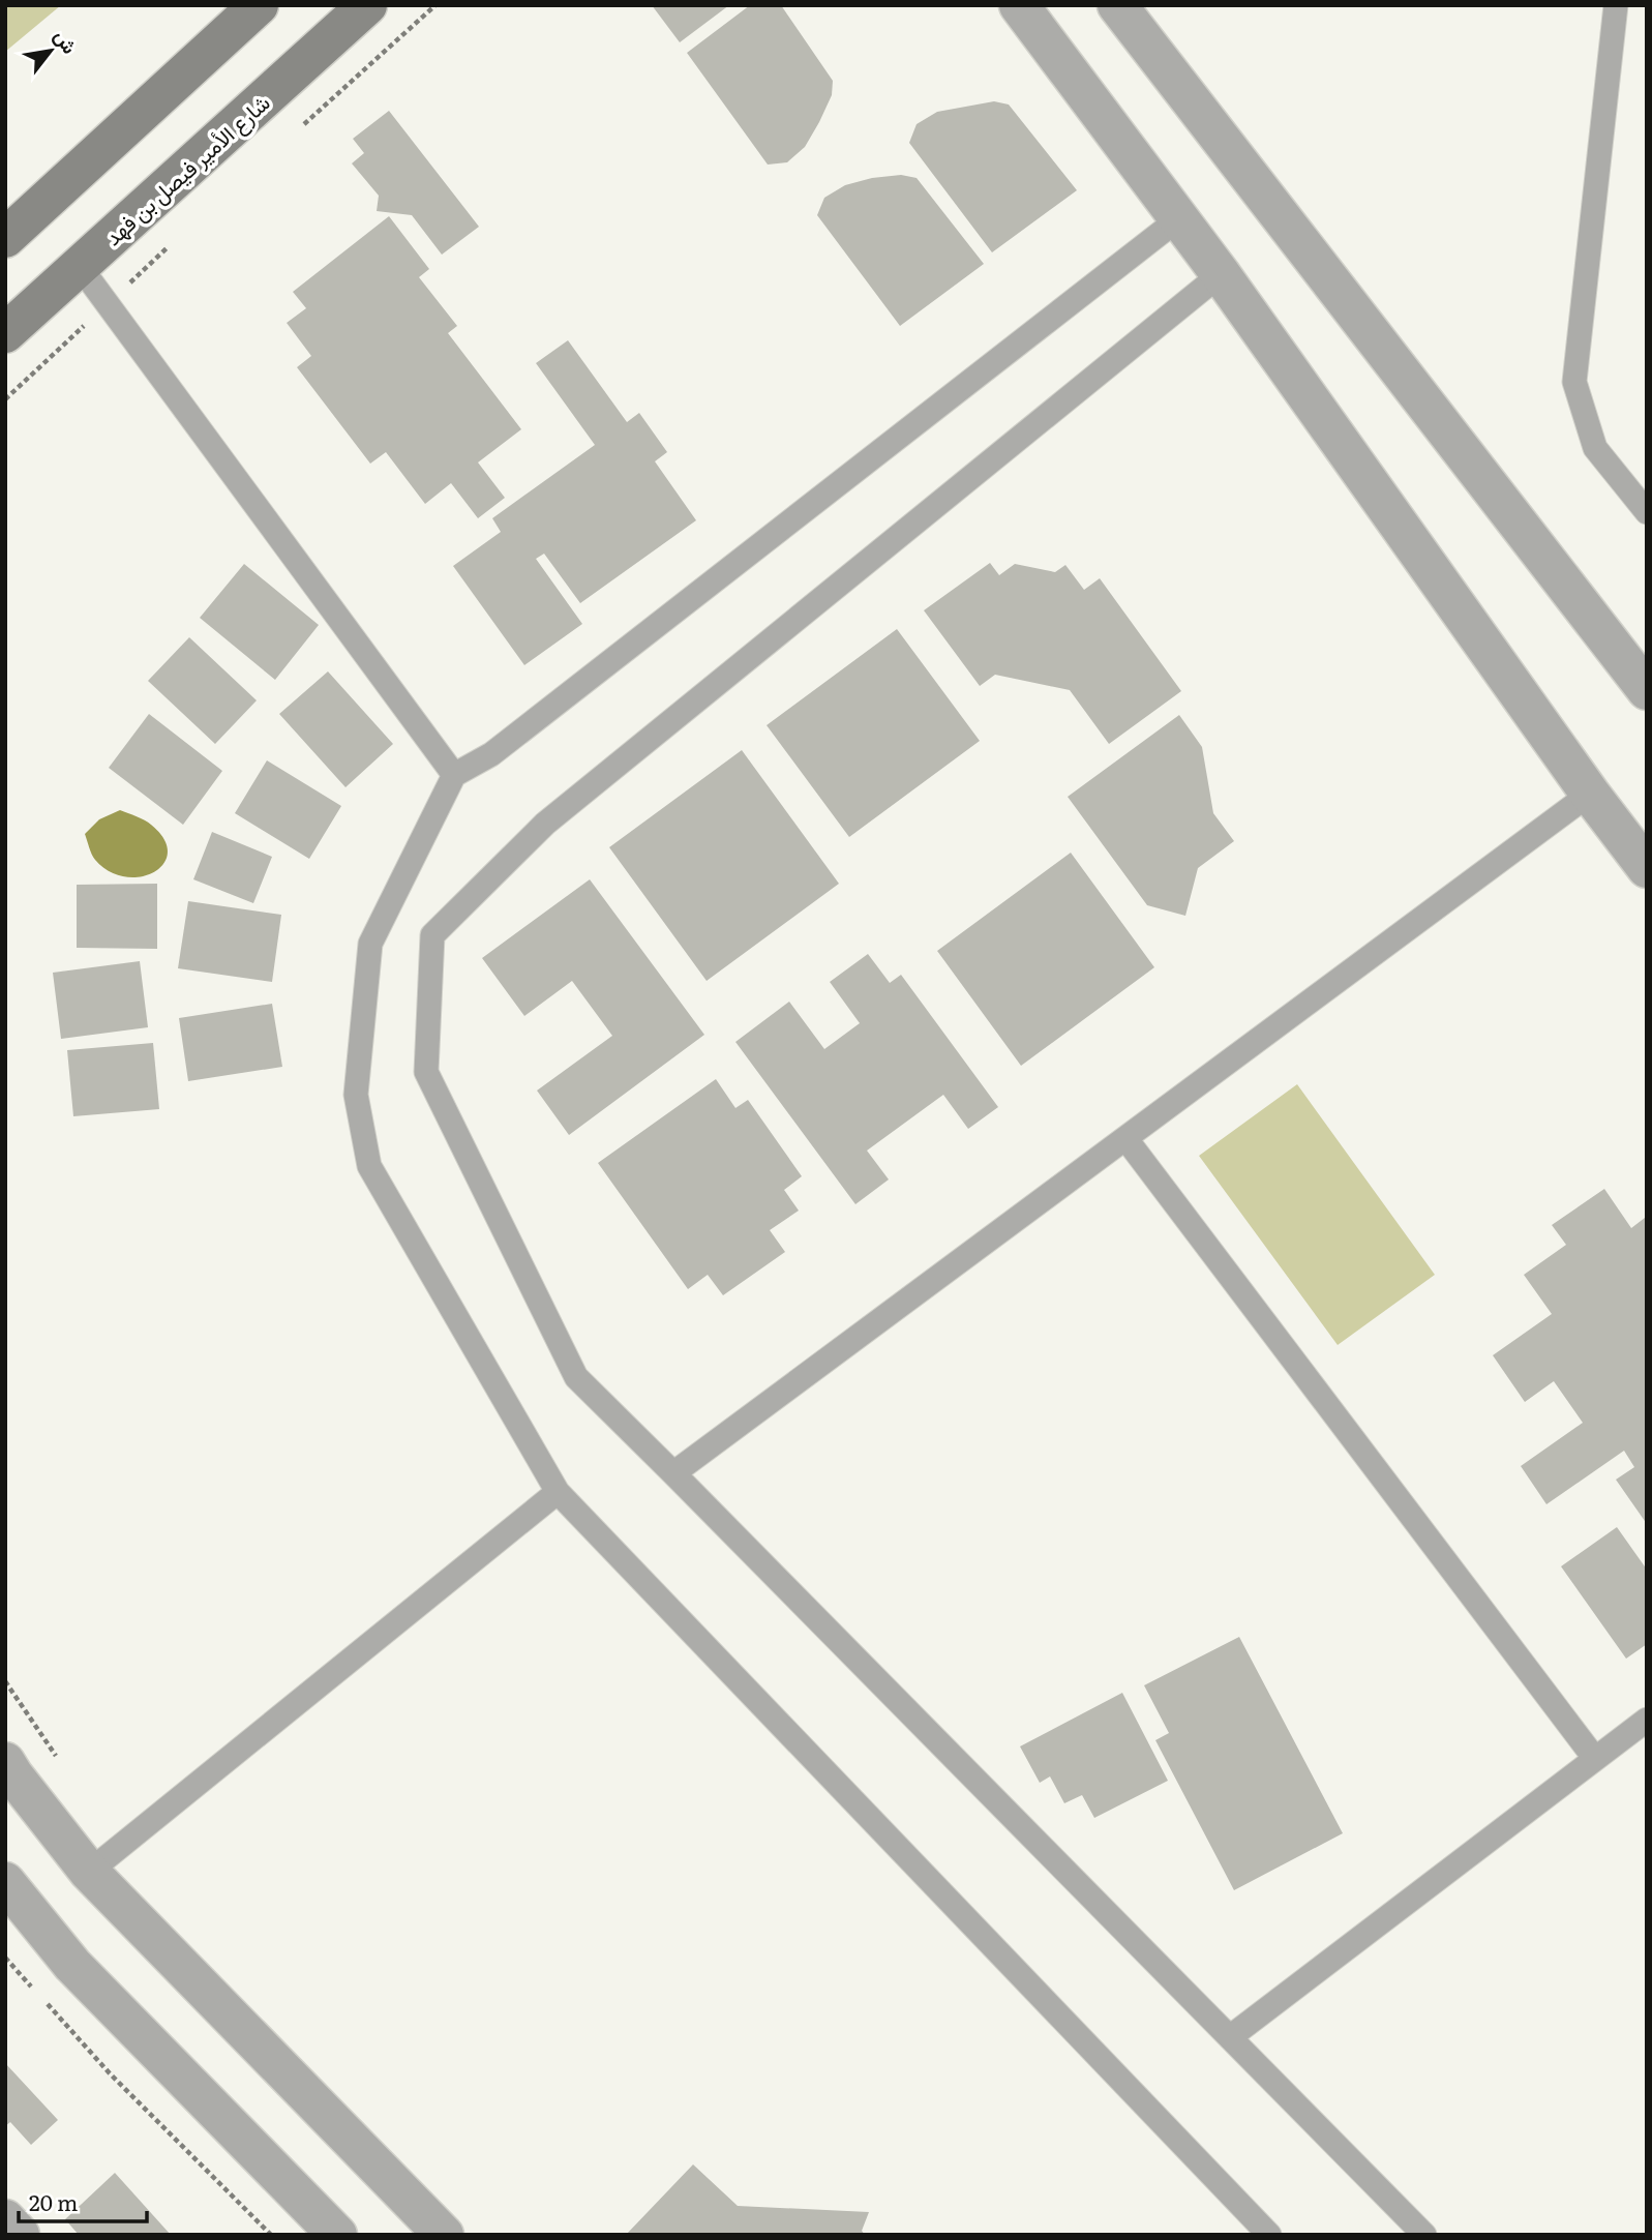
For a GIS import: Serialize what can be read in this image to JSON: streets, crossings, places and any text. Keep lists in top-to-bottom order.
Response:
{
  "streets": {
    "main road": ["شارع الأمير فيصل بن فهد"]
  },
  "scale_bar": "20 m",
  "north": "top right"
}
